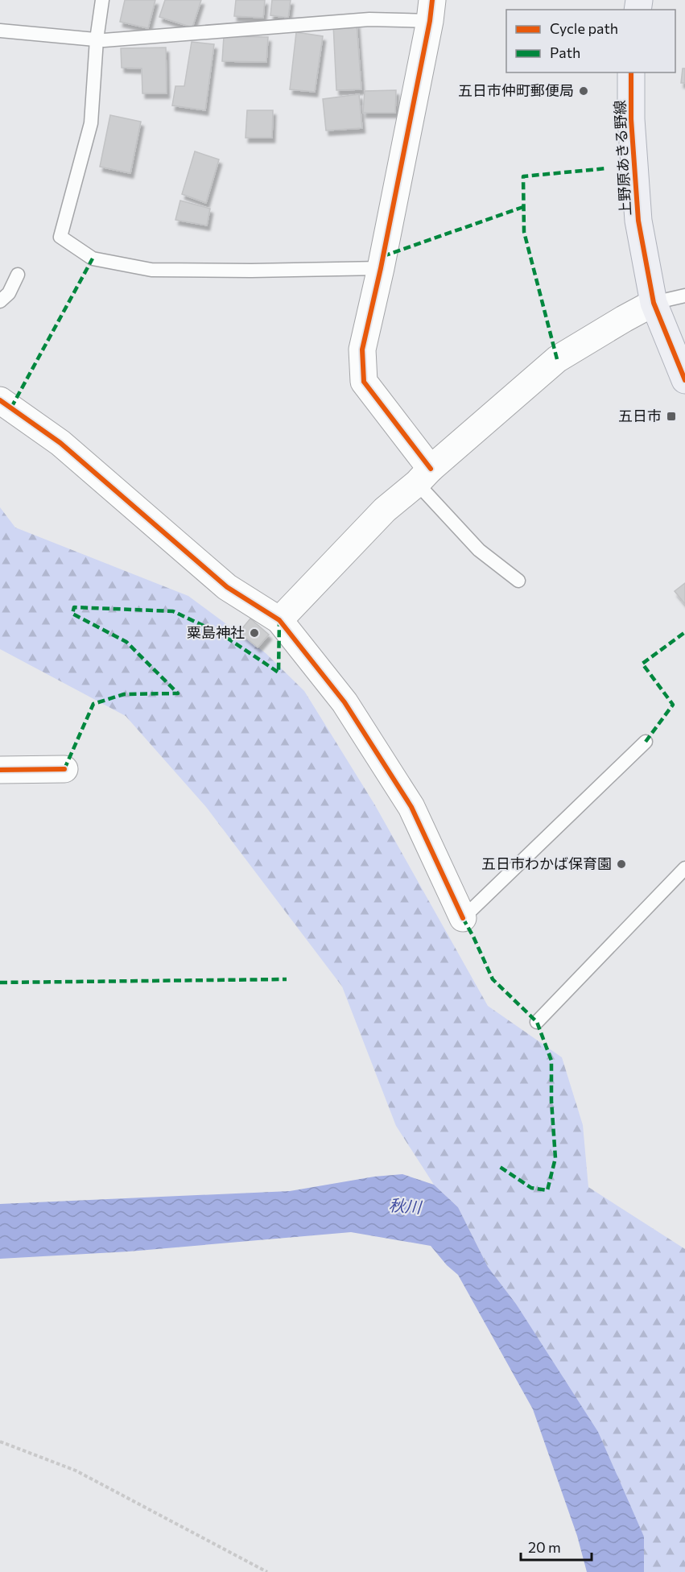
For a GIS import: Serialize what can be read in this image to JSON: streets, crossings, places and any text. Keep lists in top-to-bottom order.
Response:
{
  "streets": {
    "main road": ["上野原あきる野線"]
  },
  "water": ["秋川"],
  "places": {
    "other": ["五日市仲町郵便局", "粟島神社", "五日市わかば保育園"],
    "transit": ["五日市"]
  },
  "legend": ["Cycle path", "Path"],
  "scale_bar": "20 m"
}
